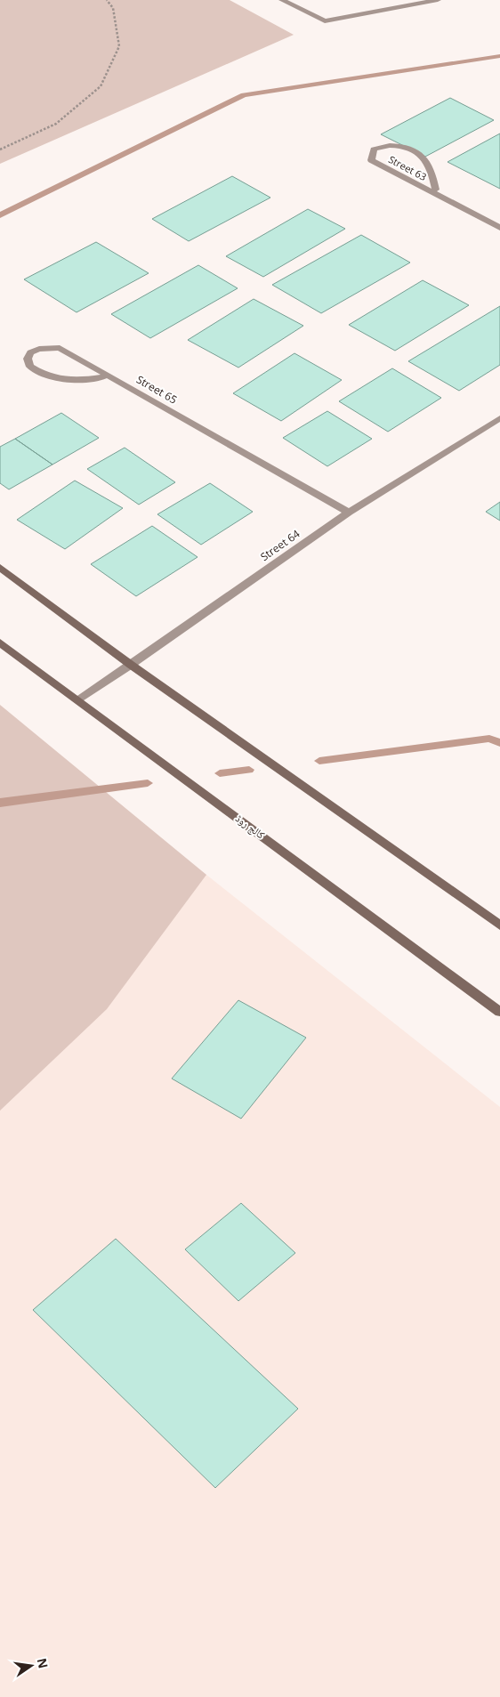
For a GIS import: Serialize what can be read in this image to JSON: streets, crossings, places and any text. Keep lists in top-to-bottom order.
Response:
{
  "streets": {
    "street": [
      "Street 63",
      "Street 65",
      "Street 64",
      "کالج روڈ"
    ]
  },
  "crossings": [
    ["Street 65", "Street 64"],
    ["Street 64", "کالج روڈ"]
  ],
  "north": "right"
}
